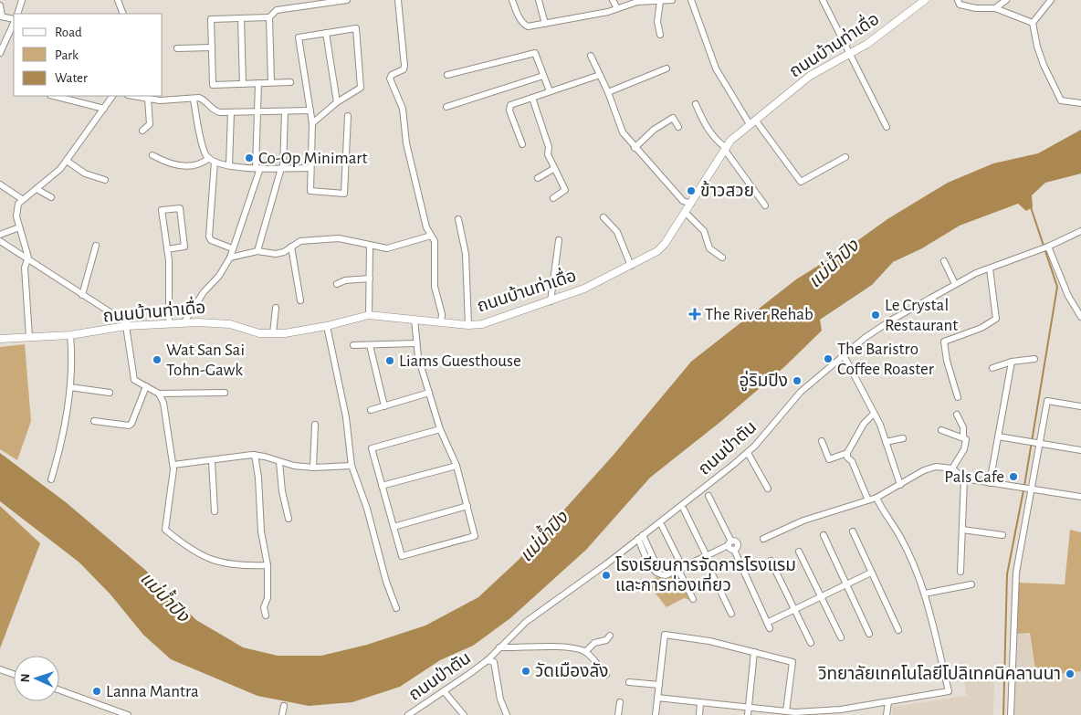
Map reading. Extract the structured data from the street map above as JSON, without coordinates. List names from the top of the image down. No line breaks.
{"streets":{"street":["ถนนบ้านท่าเดื่อ","ถนนป่าตัน"]},"water":["แม่น้ำปิง"],"places":{"other":["Co-Op Minimart","ข้าวสวย","Le Crystal Restaurant","The Baristro Coffee Roaster","Wat San Sai Tohn-Gawk","Liams Guesthouse","อู่ริมปิง","Pals Cafe","โรงเรียนการจัดการโรงแรม และการท่องเที่ยว","วัดเมืองลัง","วิทยาลัยเทคโนโลยีโปลิเทคนิคลานนา","Lanna Mantra"],"health":["The River Rehab"]},"legend":["Road","Park","Water"],"north":"left"}
